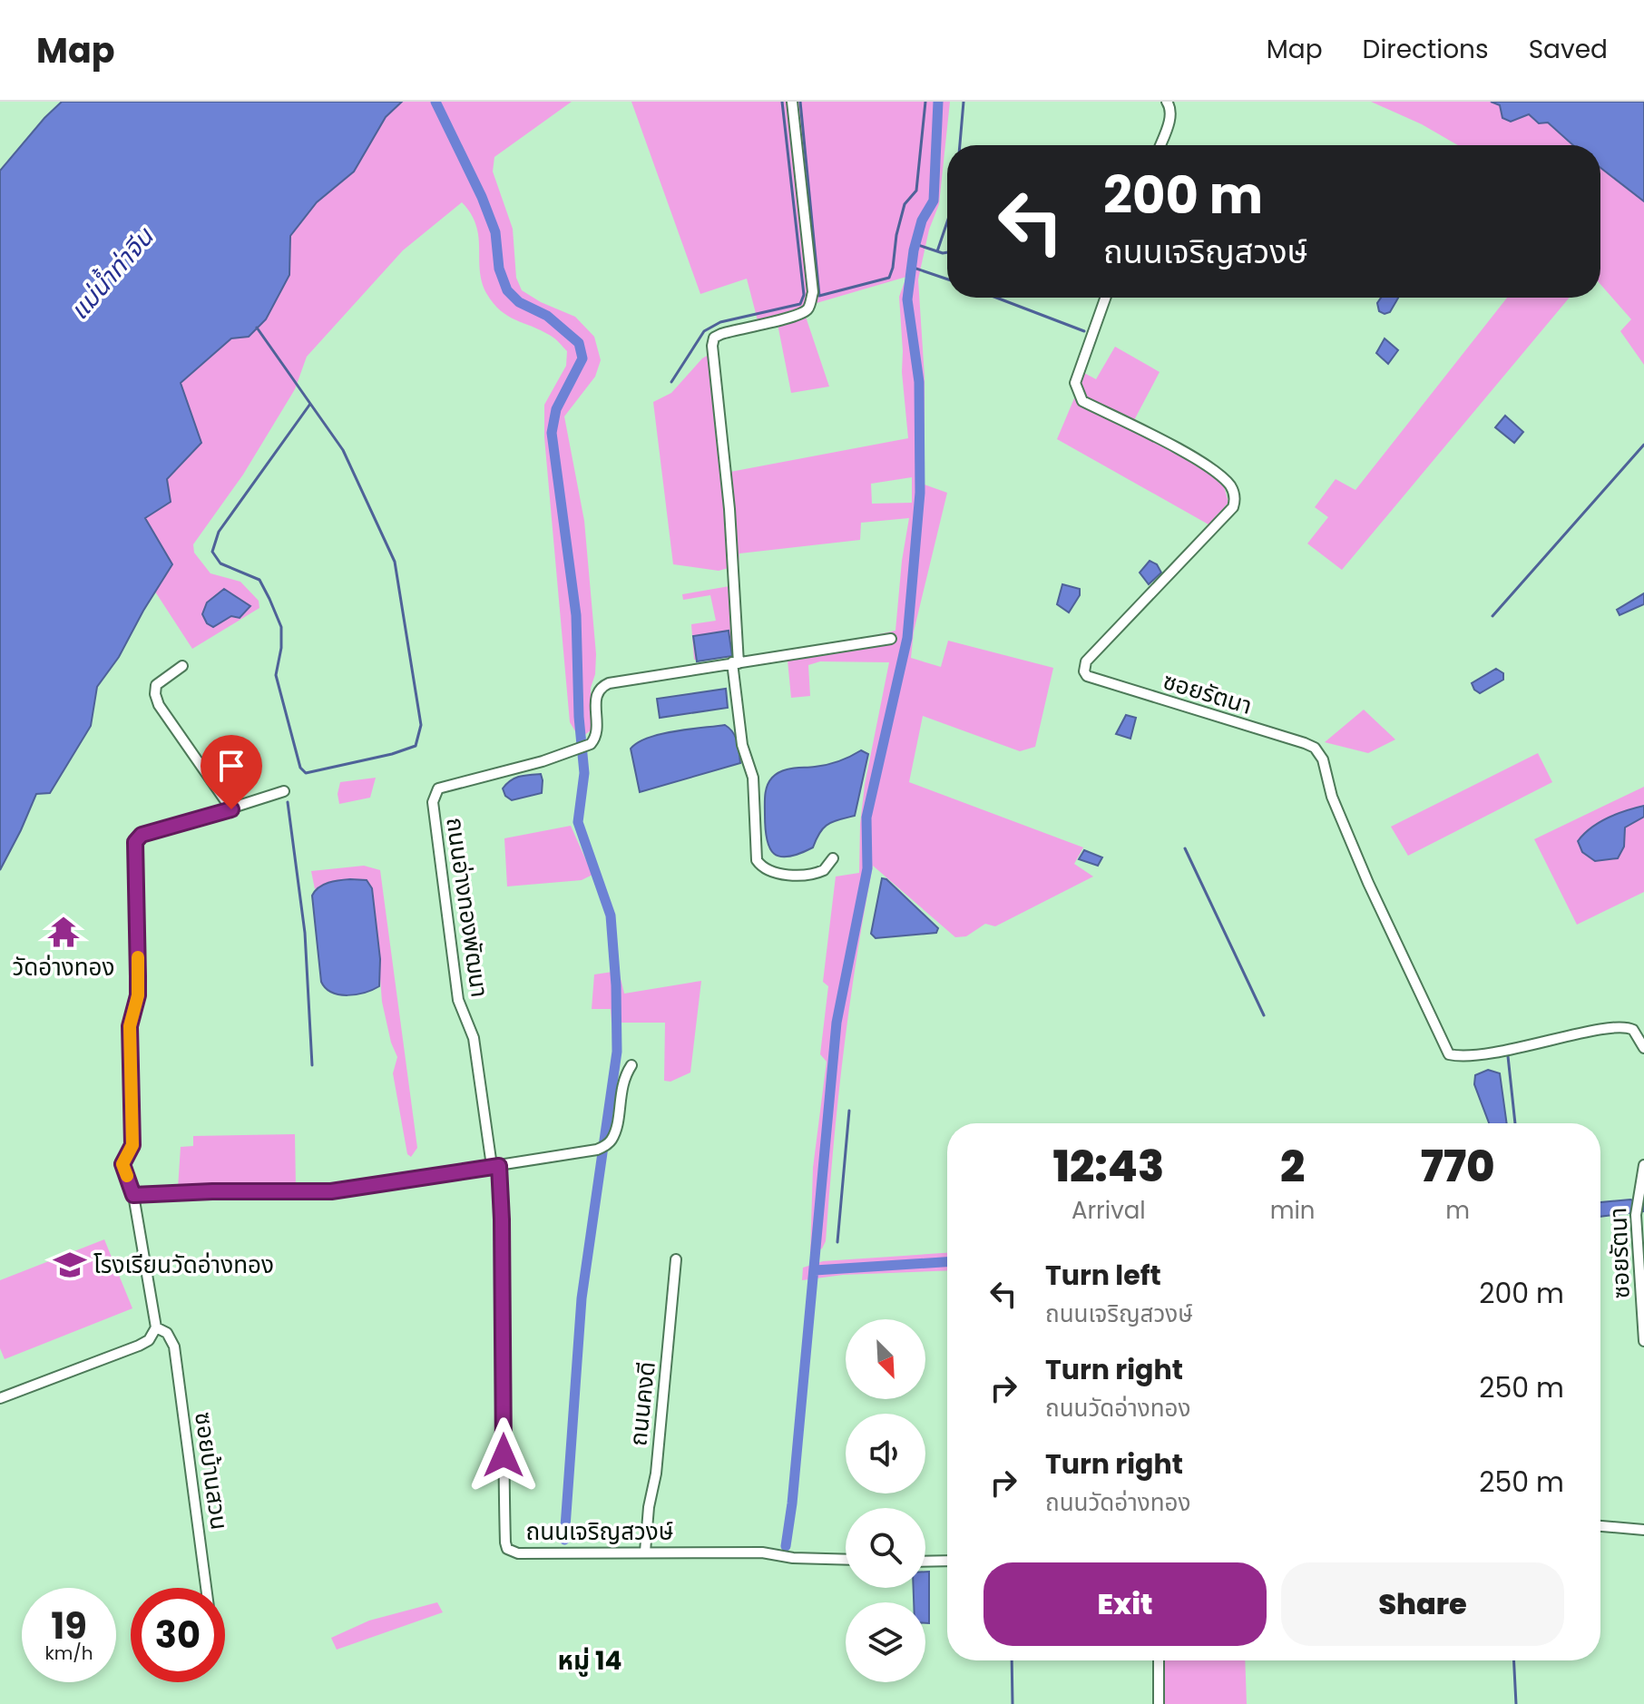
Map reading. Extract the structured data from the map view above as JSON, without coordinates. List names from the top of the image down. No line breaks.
{"streets":{"street":["ซอยรัตนา","ถนนอ่างทองพัฒนา","ถนนคงดี","ซอยบ้านสวน","ถนนเจริญสวงษ์"]},"crossings":[["ถนนอ่างทองพัฒนา","ถนนเจริญสวงษ์"],["ถนนคงดี","ถนนเจริญสวงษ์"]],"districts":["หมู่ 14"],"water":["แม่น้ำท่าจีน"],"places":{"temple":["วัดอ่างทอง"],"school or university":["โรงเรียนวัดอ่างทอง"]},"north":"bottom right","page":{"header":"Map","nav":["Map","Directions","Saved"],"turn":["200 m","ถนนเจริญสวงษ์"],"eta":["12:43","Arrival","2","min","770","m"],"list":[{"name":"Turn left","note":"ถนนเจริญสวงษ์","value":"200 m"},{"name":"Turn right","note":"ถนนวัดอ่างทอง","value":"250 m"},{"name":"Turn right","note":"ถนนวัดอ่างทอง","value":"250 m"}],"buttons":["Exit","Share"],"speed":"19 km/h","limit":"30"}}
